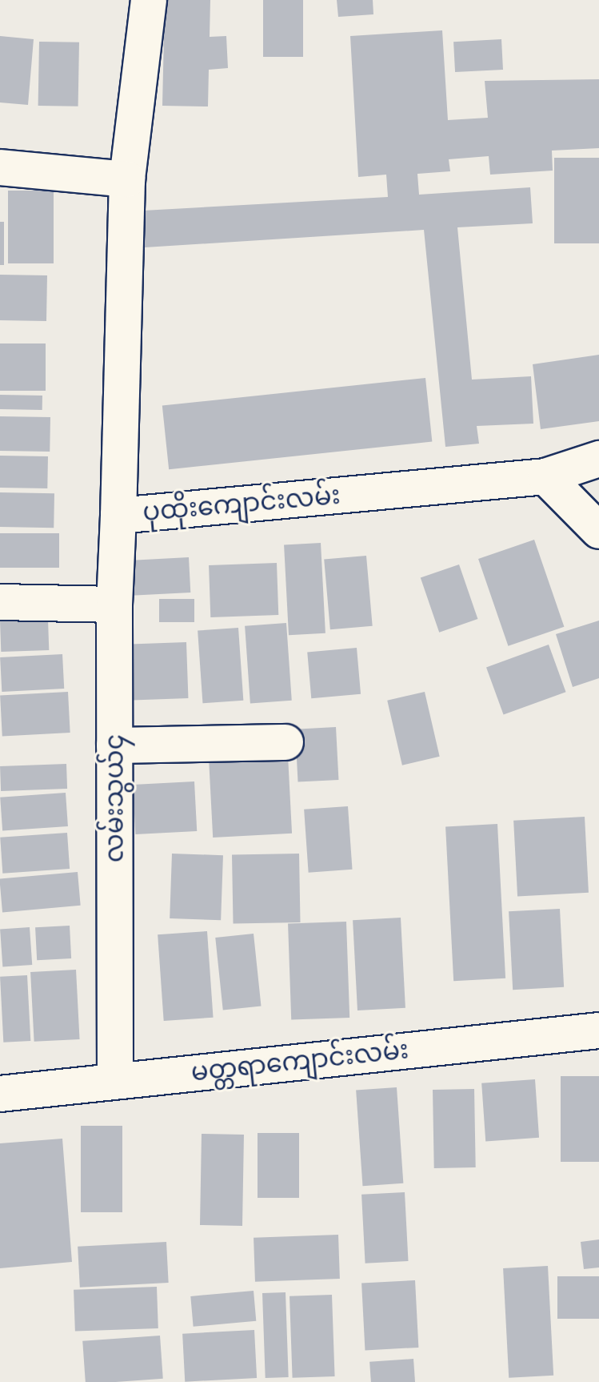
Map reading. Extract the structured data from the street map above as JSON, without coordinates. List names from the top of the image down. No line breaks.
{"streets":{"street":["ပုထိုးကျောင်းလမ်း","လမ်းသွယ်၄","မတ္တရာကျောင်းလမ်း"]},"crossings":[["ပုထိုးကျောင်းလမ်း","လမ်းသွယ်၄"],["လမ်းသွယ်၄","မတ္တရာကျောင်းလမ်း"]]}
